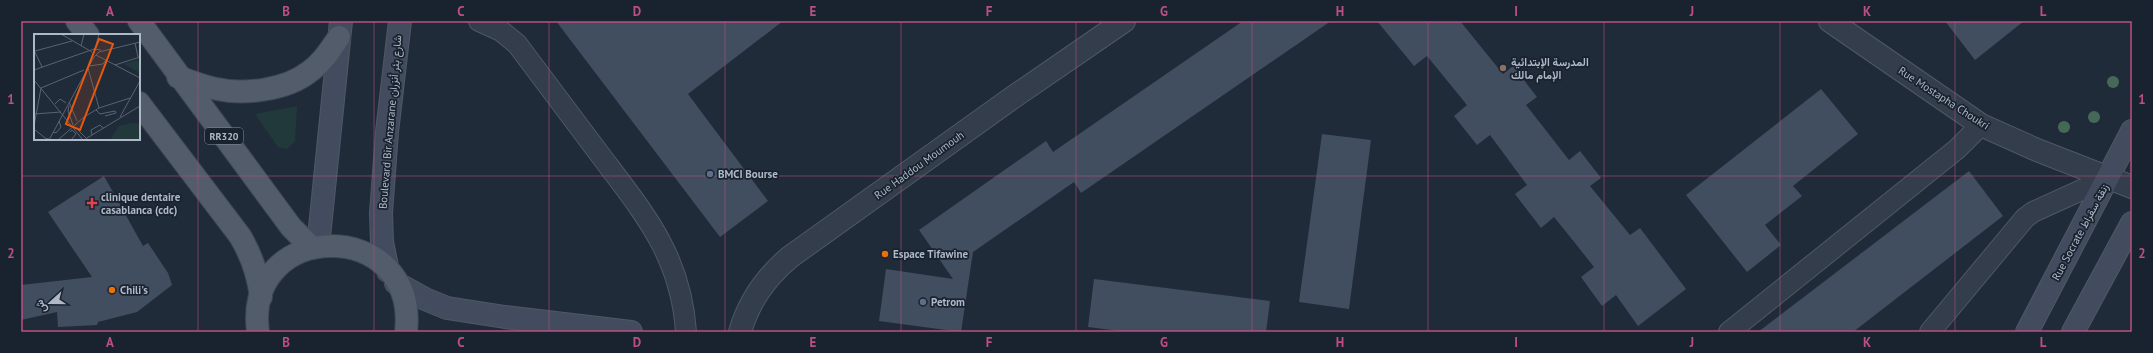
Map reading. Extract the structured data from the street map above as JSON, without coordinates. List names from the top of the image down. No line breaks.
{"streets":{"main road":["Boulevard Bir Anzarane شارع بئر أنزران","RR320","Rue Socrate زنقة سقراط"],"street":["Rue Mostapha Choukri","Rue Haddou Moumouh"]},"crossings":[["Rue Mostapha Choukri","Rue Socrate زنقة سقراط"]],"places":{"other":["المدرسة الإبتدائية الإمام مالك","BMCI Bourse","Espace Tifawine","Chili's","Petrom"],"health":["clinique dentaire casablanca (cdc)"]},"north":"left","grid":{"columns":["A","B","C","D","E","F","G","H","I","J","K","L"],"rows":["1","2"]}}
